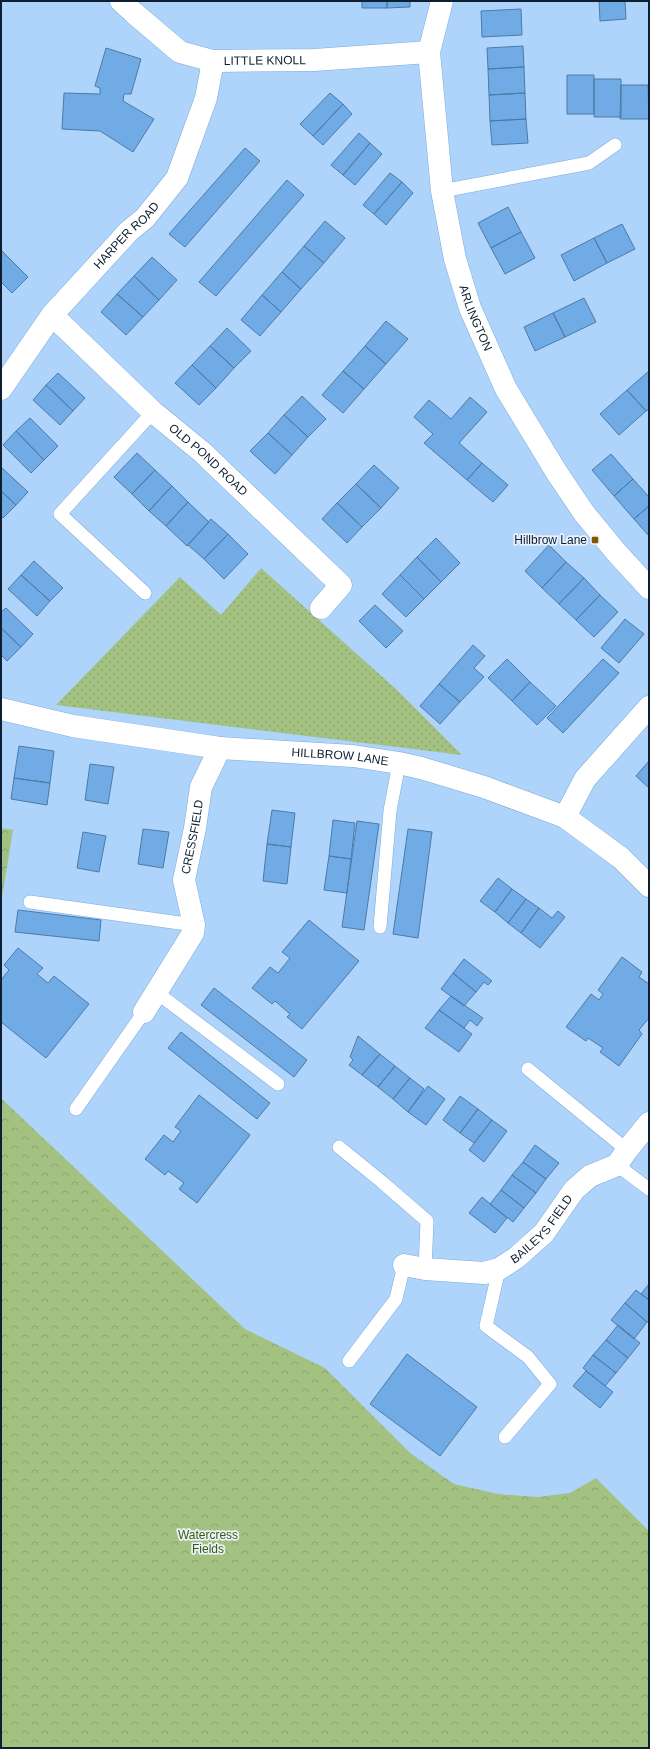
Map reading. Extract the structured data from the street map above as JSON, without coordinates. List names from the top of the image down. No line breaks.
{"streets":{"street":["LITTLE KNOLL","HARPER ROAD","ARLINGTON","OLD POND ROAD","HILLBROW LANE","CRESSFIELD","BAILEYS FIELD"]},"crossings":[["LITTLE KNOLL","HARPER ROAD"],["LITTLE KNOLL","ARLINGTON"],["HARPER ROAD","OLD POND ROAD"],["HILLBROW LANE","CRESSFIELD"]],"parks":["Watercress Fields"],"places":{"transit":["Hillbrow Lane"]}}
